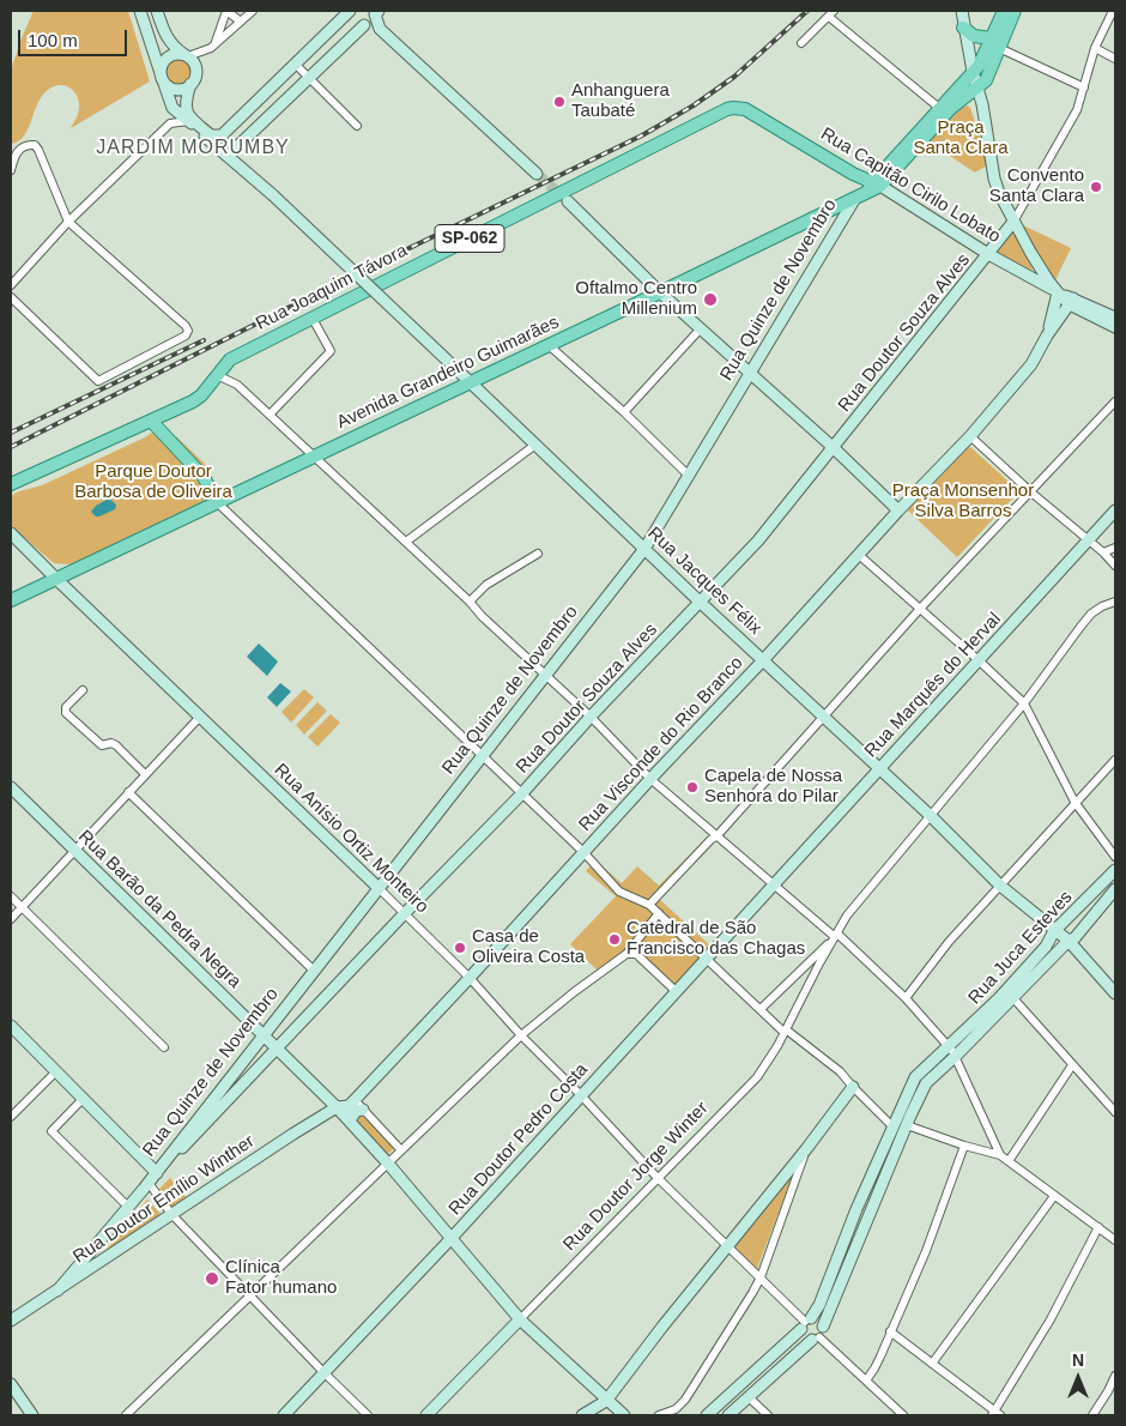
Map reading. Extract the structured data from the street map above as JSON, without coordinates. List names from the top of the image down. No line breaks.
{"streets":{"main road":["Rua Capitão Cirilo Lobato","SP-062","Rua Joaquim Távora","Rua Quinze de Novembro","Rua Doutor Souza Alves","Avenida Grandeiro Guimarães","Rua Jacques Félix","Rua Marquês do Herval","Rua Visconde do Rio Branco","Rua Anísio Ortiz Monteiro","Rua Barão da Pedra Negra","Rua Juca Esteves","Rua Doutor Pedro Costa","Rua Doutor Jorge Winter","Rua Doutor Emílio Winther"]},"crossings":[["Rua Capitão Cirilo Lobato","Rua Joaquim Távora"],["Rua Capitão Cirilo Lobato","Rua Quinze de Novembro"],["Rua Capitão Cirilo Lobato","Rua Doutor Souza Alves"],["Rua Capitão Cirilo Lobato","Rua Visconde do Rio Branco"],["Rua Quinze de Novembro","Rua Doutor Souza Alves"],["Rua Quinze de Novembro","Avenida Grandeiro Guimarães"],["Rua Quinze de Novembro","Rua Jacques Félix"],["Rua Quinze de Novembro","Rua Anísio Ortiz Monteiro"],["Rua Quinze de Novembro","Rua Barão da Pedra Negra"],["Rua Quinze de Novembro","Rua Doutor Emílio Winther"],["Rua Doutor Souza Alves","Rua Jacques Félix"],["Rua Doutor Souza Alves","Rua Anísio Ortiz Monteiro"],["Rua Doutor Souza Alves","Rua Barão da Pedra Negra"],["Avenida Grandeiro Guimarães","Rua Jacques Félix"],["Avenida Grandeiro Guimarães","Rua Anísio Ortiz Monteiro"],["Rua Jacques Félix","Rua Marquês do Herval"],["Rua Jacques Félix","Rua Visconde do Rio Branco"],["Rua Jacques Félix","Rua Juca Esteves"],["Rua Marquês do Herval","Rua Doutor Pedro Costa"],["Rua Visconde do Rio Branco","Rua Anísio Ortiz Monteiro"],["Rua Visconde do Rio Branco","Rua Barão da Pedra Negra"],["Rua Visconde do Rio Branco","Rua Doutor Emílio Winther"],["Rua Anísio Ortiz Monteiro","Rua Doutor Pedro Costa"],["Rua Anísio Ortiz Monteiro","Rua Doutor Jorge Winter"],["Rua Barão da Pedra Negra","Rua Doutor Pedro Costa"],["Rua Barão da Pedra Negra","Rua Doutor Jorge Winter"],["Rua Barão da Pedra Negra","Rua Doutor Emílio Winther"]],"districts":["JARDIM MORUMBY"],"parks":["Praça Santa Clara","Parque Doutor Barbosa de Oliveira","Praça Monsenhor Silva Barros"],"places":["Anhanguera Taubaté","Convento Santa Clara","Oftalmo Centro Millenium","Capela de Nossa Senhora do Pilar","Catedral de São Francisco das Chagas","Casa de Oliveira Costa","Clínica Fator humano"],"scale_bar":"100 m","north":"top"}
